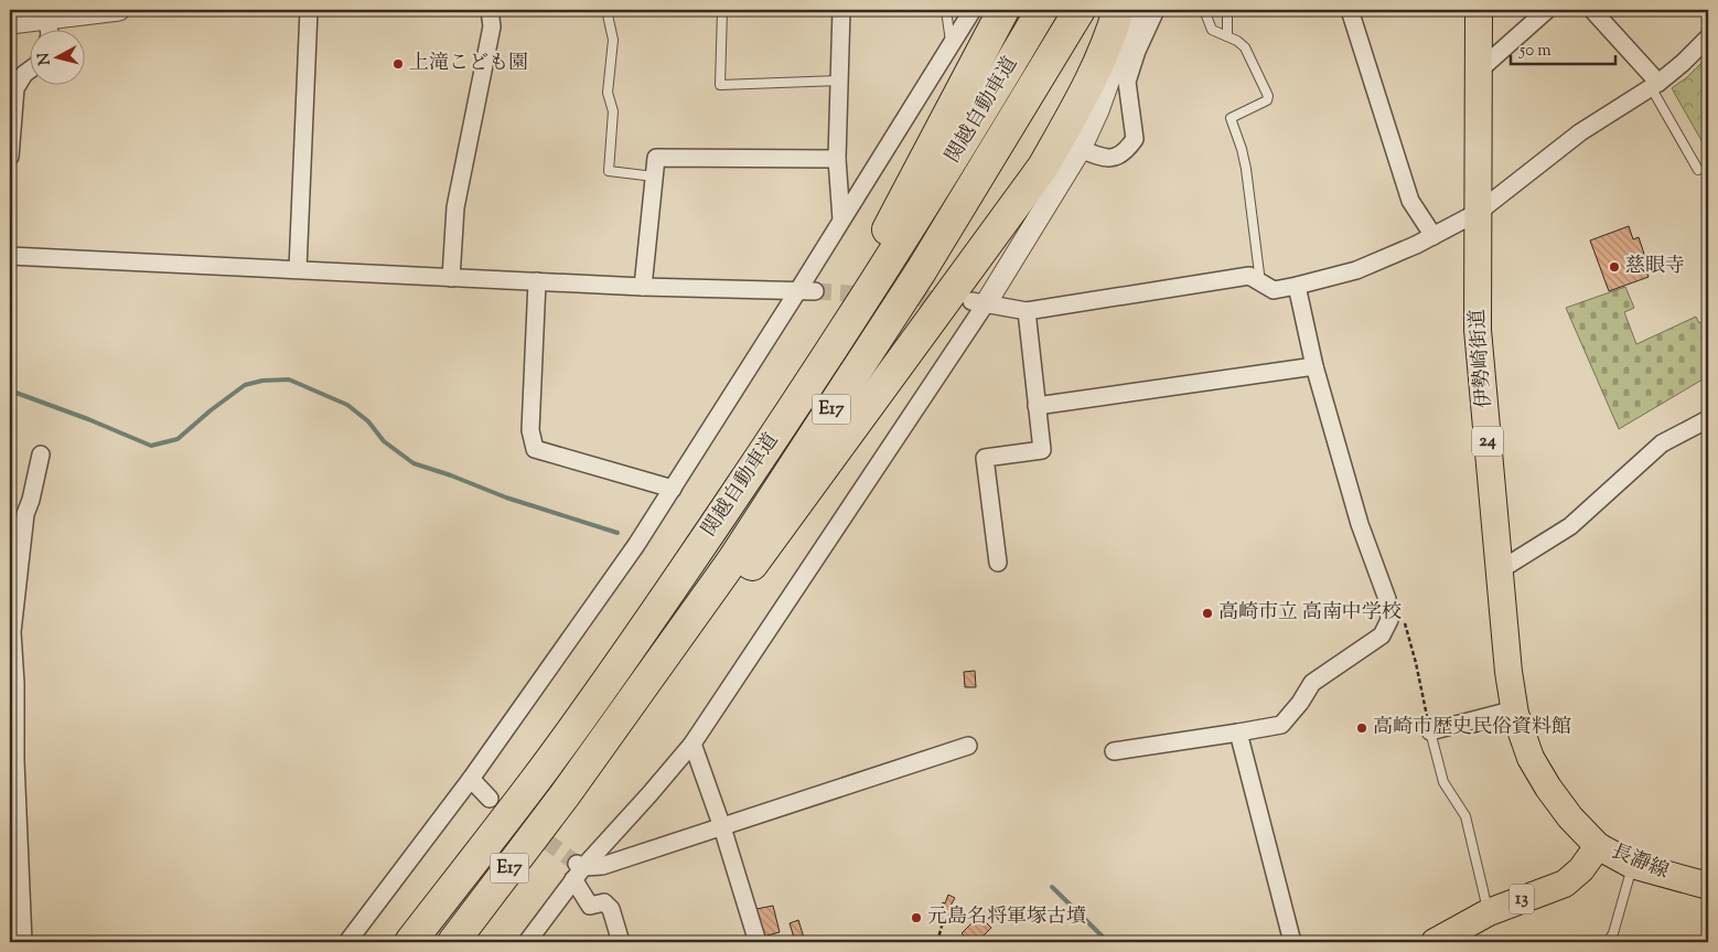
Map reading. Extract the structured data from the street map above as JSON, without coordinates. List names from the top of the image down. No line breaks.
{"streets":{"highway":["関越自動車道","E17"],"main road":["伊勢崎街道","24","長瀞線","13"]},"crossings":[["伊勢崎街道","長瀞線"]],"places":["上滝こども園","慈眼寺","高崎市立 高南中学校","高崎市歴史民俗資料館","元島名将軍塚古墳"],"scale_bar":"50 m","north":"left"}
